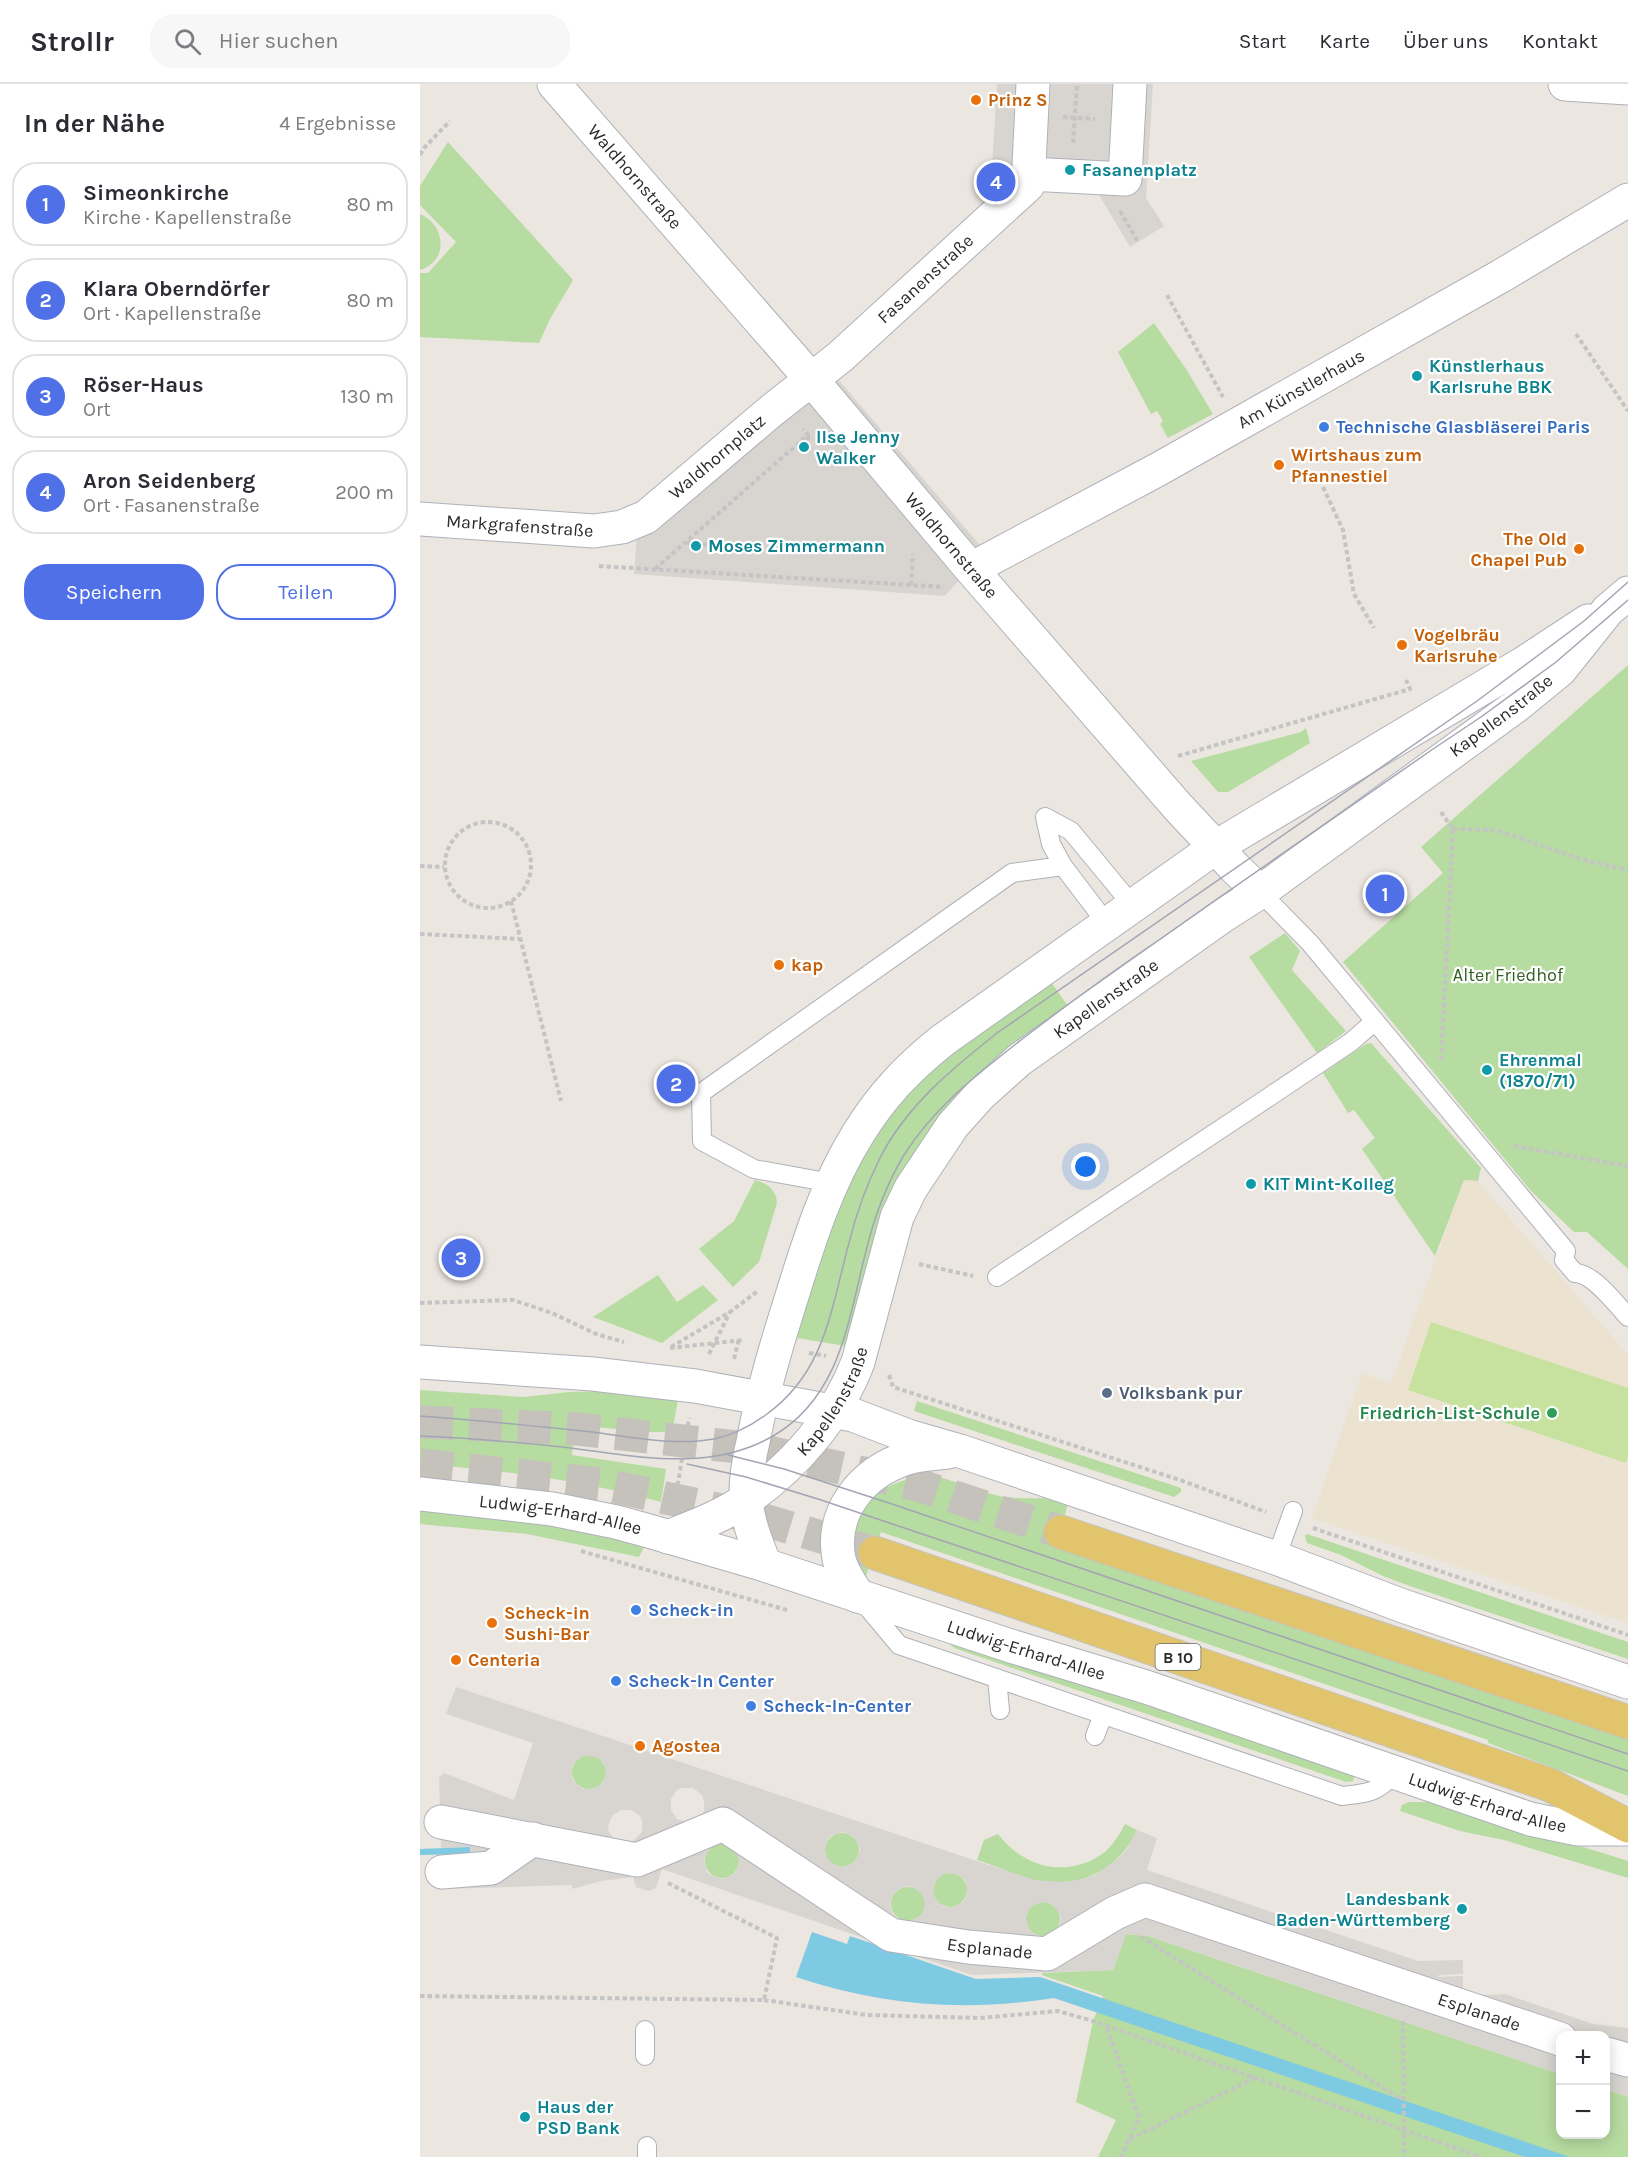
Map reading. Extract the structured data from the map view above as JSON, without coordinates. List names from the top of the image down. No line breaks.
{"streets":{"main road":["Waldhornstraße","Fasanenstraße","Am Künstlerhaus","Waldhornplatz","Markgrafenstraße","Kapellenstraße","Ludwig-Erhard-Allee","B 10","Esplanade"]},"crossings":[["Waldhornstraße","Fasanenstraße"],["Waldhornstraße","Am Künstlerhaus"],["Waldhornstraße","Waldhornplatz"],["Waldhornstraße","Kapellenstraße"],["Fasanenstraße","Waldhornplatz"],["Waldhornplatz","Markgrafenstraße"],["Kapellenstraße","Ludwig-Erhard-Allee"],["Ludwig-Erhard-Allee","B 10"]],"parks":["Alter Friedhof"],"places":["Prinz S","Fasanenplatz","Künstlerhaus Karlsruhe BBK","Technische Glasbläserei Paris","Ilse Jenny Walker","Wirtshaus zum Pfannestiel","Moses Zimmermann","The Old Chapel Pub","Vogelbräu Karlsruhe","kap","Ehrenmal (1870/71)","KIT Mint-Kolleg","Volksbank pur","Friedrich-List-Schule","Scheck-in","Scheck-in Sushi-Bar","Centeria","Scheck-In Center","Scheck-In-Center","Agostea","Landesbank Baden-Württemberg","Haus der PSD Bank"],"page":{"header":"Strollr","search":"Hier suchen","nav":["Start","Karte","Über uns","Kontakt"],"heading":["In der Nähe","4 Ergebnisse"],"pins":["4","1","2","3"],"list":[{"mark":"1","name":"Simeonkirche","note":"Kirche · Kapellenstraße","value":"80 m"},{"mark":"2","name":"Klara Oberndörfer","note":"Ort · Kapellenstraße","value":"80 m"},{"mark":"3","name":"Röser-Haus","note":"Ort","value":"130 m"},{"mark":"4","name":"Aron Seidenberg","note":"Ort · Fasanenstraße","value":"200 m"}],"buttons":["Speichern","Teilen"],"map_buttons":["+","−"]}}
